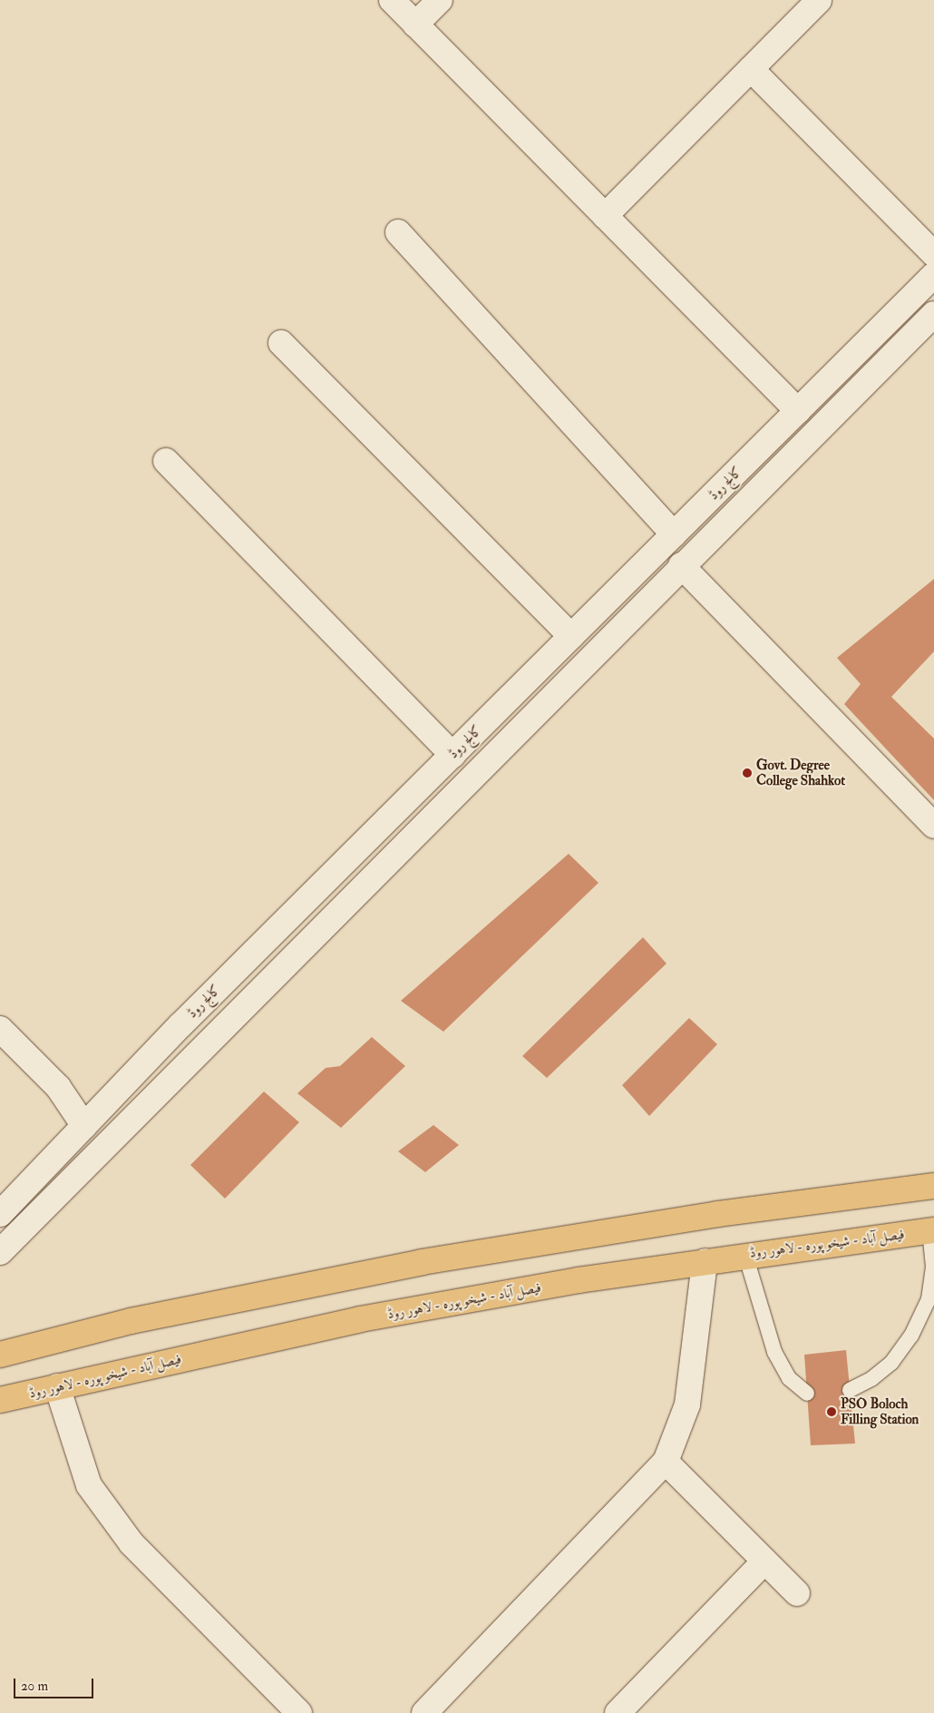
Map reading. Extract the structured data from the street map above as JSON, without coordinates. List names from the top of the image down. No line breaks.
{"streets":{"highway":["فیصل آباد - شیخو پورہ - لاہور روڈ"],"street":["کالج روڈ"]},"places":["Govt. Degree College Shahkot","PSO Boloch Filling Station"],"scale_bar":"20 m"}
